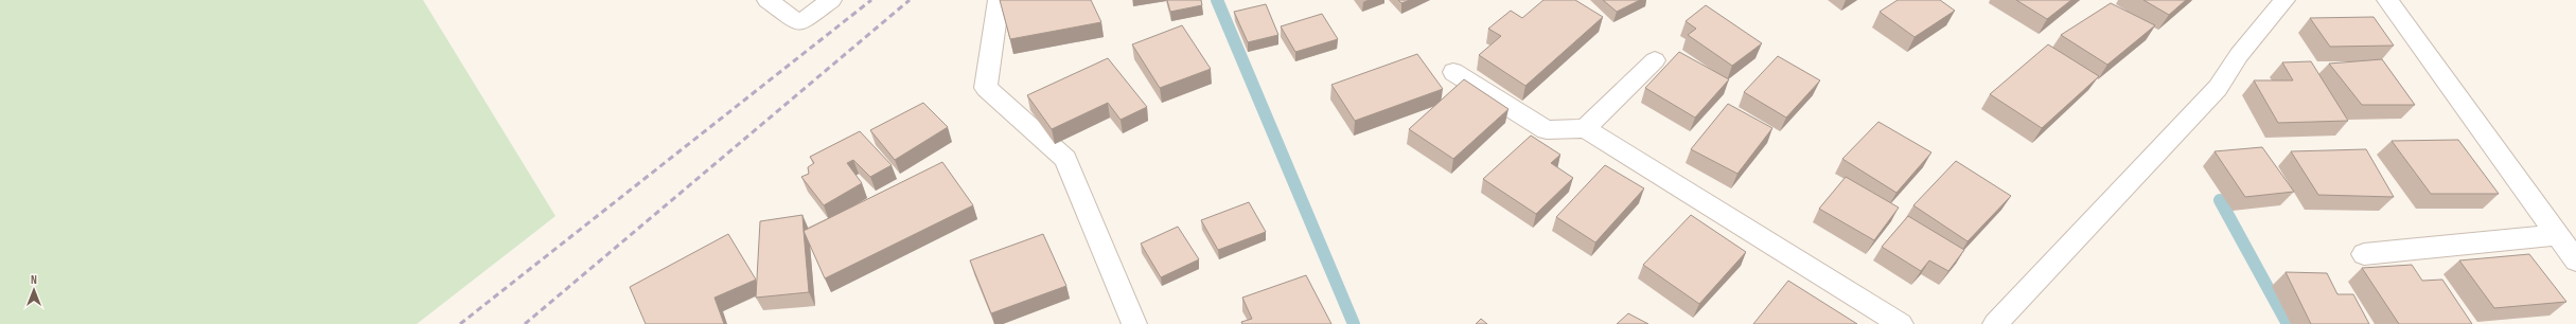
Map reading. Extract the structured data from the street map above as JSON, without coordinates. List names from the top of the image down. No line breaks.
{"north":"top"}
